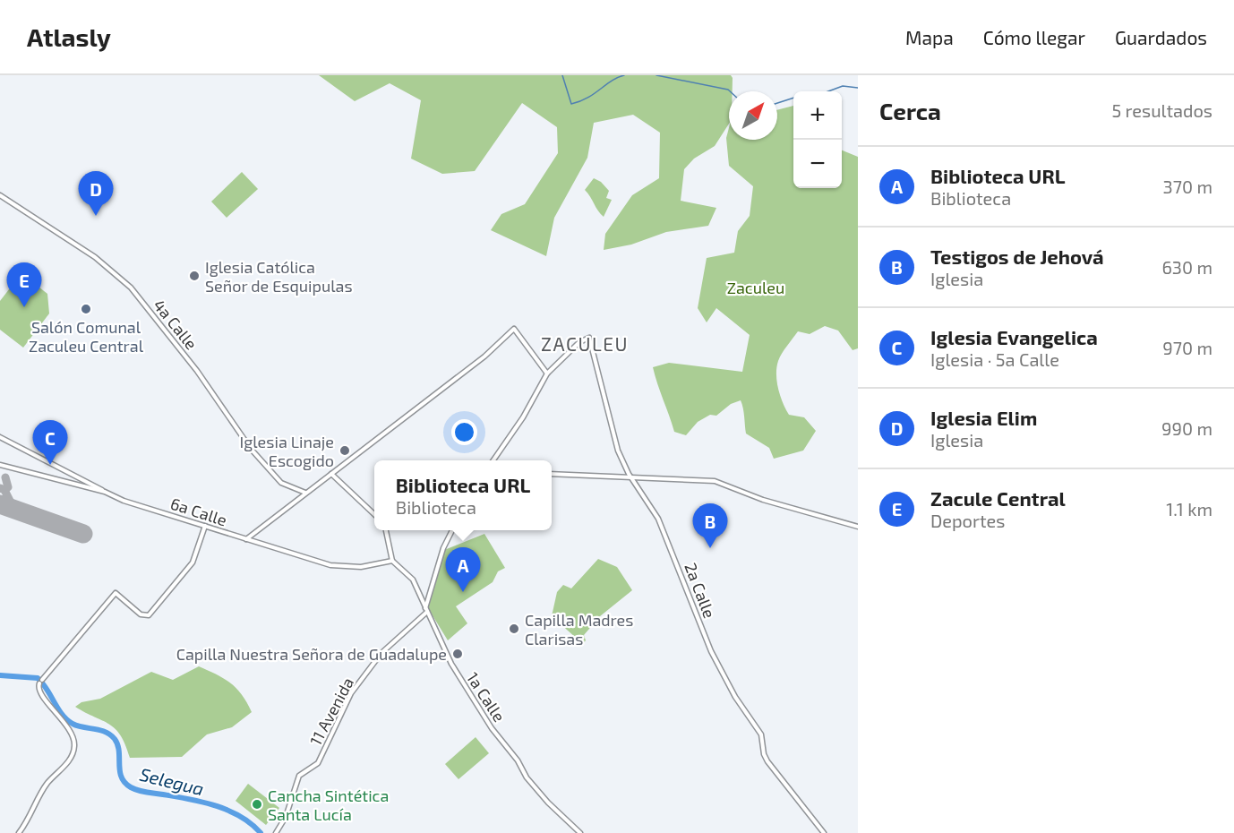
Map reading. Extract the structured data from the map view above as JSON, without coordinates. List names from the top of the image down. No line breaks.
{"streets":{"street":["4a Calle","6a Calle","2a Calle","1a Calle","11 Avenida"]},"crossings":[["6a Calle","1a Calle"],["1a Calle","11 Avenida"]],"districts":["ZACULEU"],"water":["Selegua"],"parks":["Zaculeu"],"places":["Iglesia Católica Señor de Esquipulas","Salón Comunal Zaculeu Central","Iglesia Linaje Escogido","Capilla Madres Clarisas","Capilla Nuestra Señora de Guadalupe","Cancha Sintética Santa Lucía"],"north":"top right","page":{"header":"Atlasly","nav":["Mapa","Cómo llegar","Guardados"],"heading":["Cerca","5 resultados"],"map_buttons":["+","−"],"list":[{"mark":"A","name":"Biblioteca URL","note":"Biblioteca","value":"370 m"},{"mark":"B","name":"Testigos de Jehová","note":"Iglesia","value":"630 m"},{"mark":"C","name":"Iglesia Evangelica","note":"Iglesia · 5a Calle","value":"970 m"},{"mark":"D","name":"Iglesia Elim","note":"Iglesia","value":"990 m"},{"mark":"E","name":"Zacule Central","note":"Deportes","value":"1.1 km"}],"pins":["D","E","C","B","A"],"popup":["Biblioteca URL","Biblioteca"]}}
